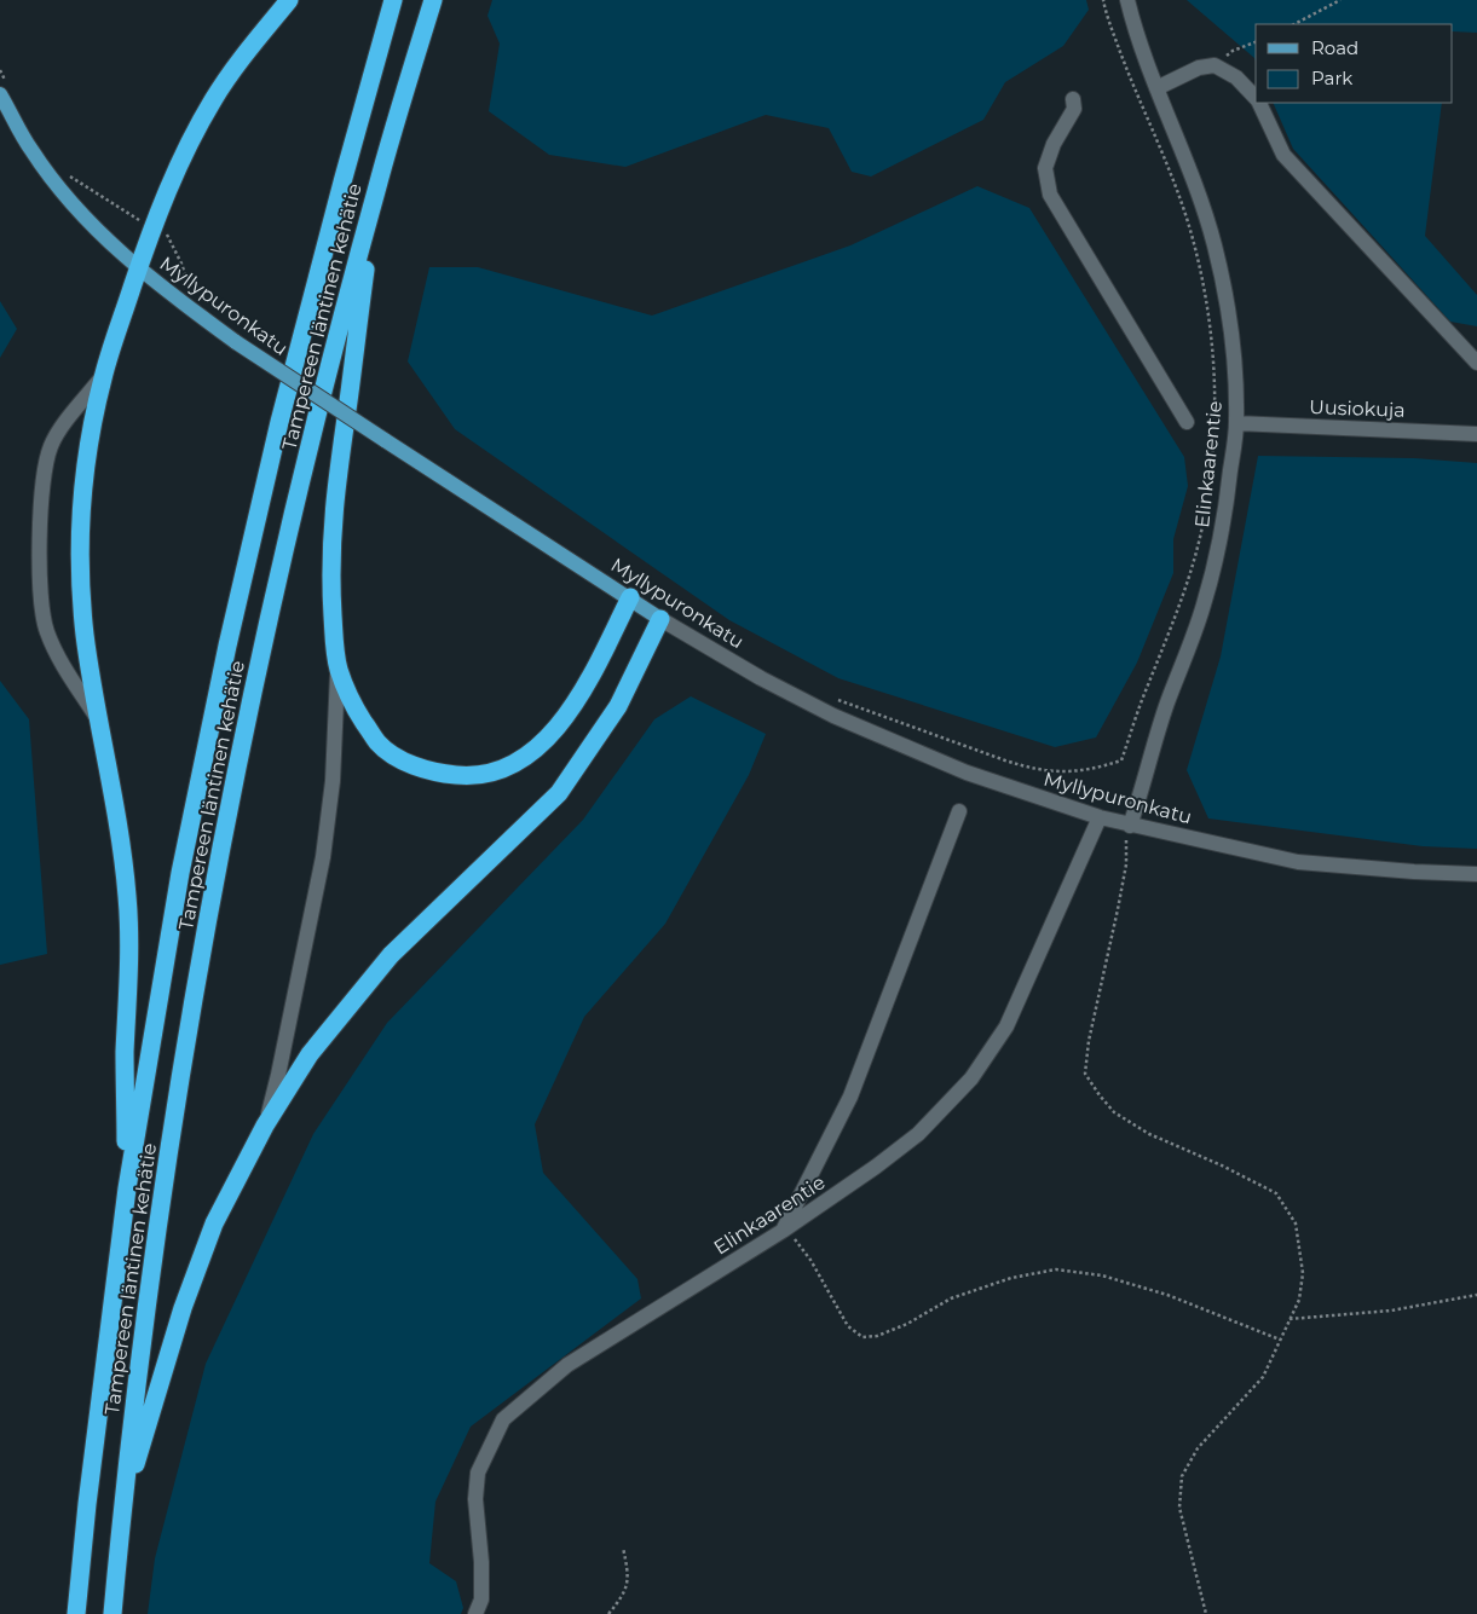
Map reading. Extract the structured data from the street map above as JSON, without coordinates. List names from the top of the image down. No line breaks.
{"streets":{"highway":["Tampereen läntinen kehätie"],"main road":["Myllypuronkatu"],"street":["Uusiokuja","Elinkaarentie"]},"crossings":[["Myllypuronkatu","Elinkaarentie"],["Uusiokuja","Elinkaarentie"]],"legend":["Road","Park"]}
